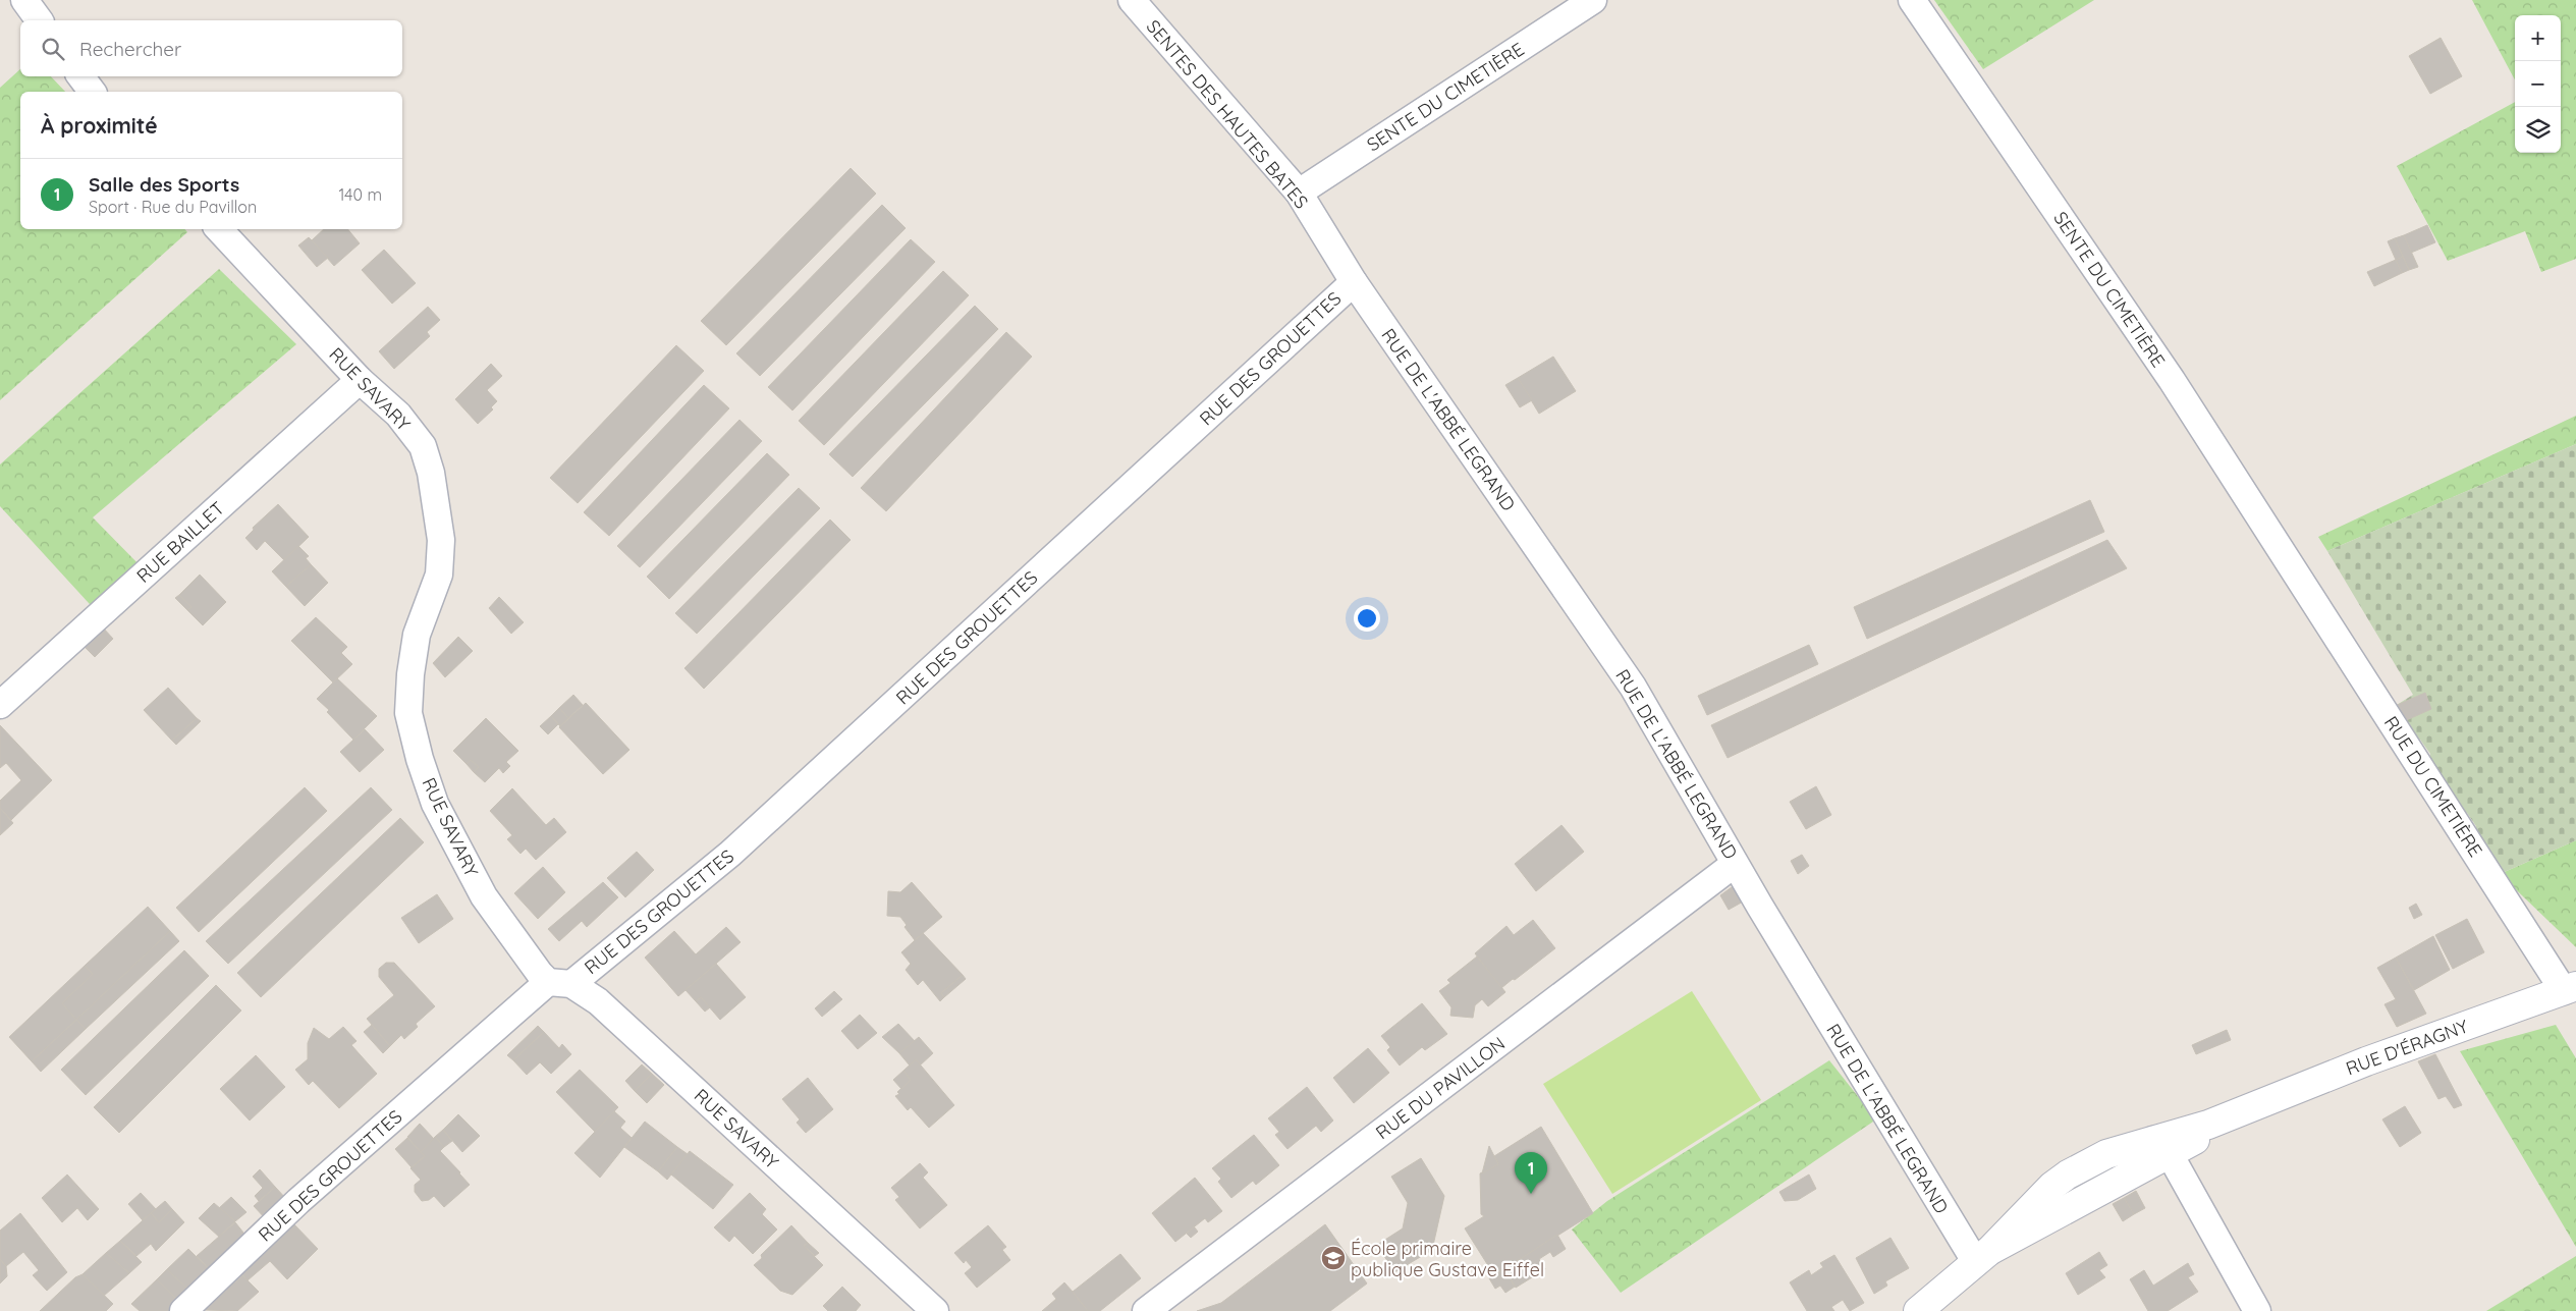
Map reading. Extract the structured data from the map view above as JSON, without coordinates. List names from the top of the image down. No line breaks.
{"streets":{"street":["SENTE DU CIMETIÈRE","SENTES DES HAUTES BATES","RUE DES GROUETTES","RUE SAVARY","RUE DE L'ABBÉ LEGRAND","RUE BAILLET","RUE DU CIMETIÈRE","RUE D'ÉRAGNY","RUE DU PAVILLON"]},"crossings":[["SENTE DU CIMETIÈRE","SENTES DES HAUTES BATES"],["SENTE DU CIMETIÈRE","RUE DU CIMETIÈRE"],["SENTES DES HAUTES BATES","RUE DES GROUETTES"],["SENTES DES HAUTES BATES","RUE DE L'ABBÉ LEGRAND"],["RUE DES GROUETTES","RUE SAVARY"],["RUE DES GROUETTES","RUE DE L'ABBÉ LEGRAND"],["RUE SAVARY","RUE BAILLET"],["RUE DE L'ABBÉ LEGRAND","RUE D'ÉRAGNY"],["RUE DE L'ABBÉ LEGRAND","RUE DU PAVILLON"],["RUE DU CIMETIÈRE","RUE D'ÉRAGNY"]],"places":{"school or university":["École primaire publique Gustave Eiffel"]},"page":{"map_buttons":["+","−"],"search":"Rechercher","heading":"À proximité","list":[{"mark":"1","name":"Salle des Sports","note":"Sport · Rue du Pavillon","value":"140 m"}],"pins":"1"}}
